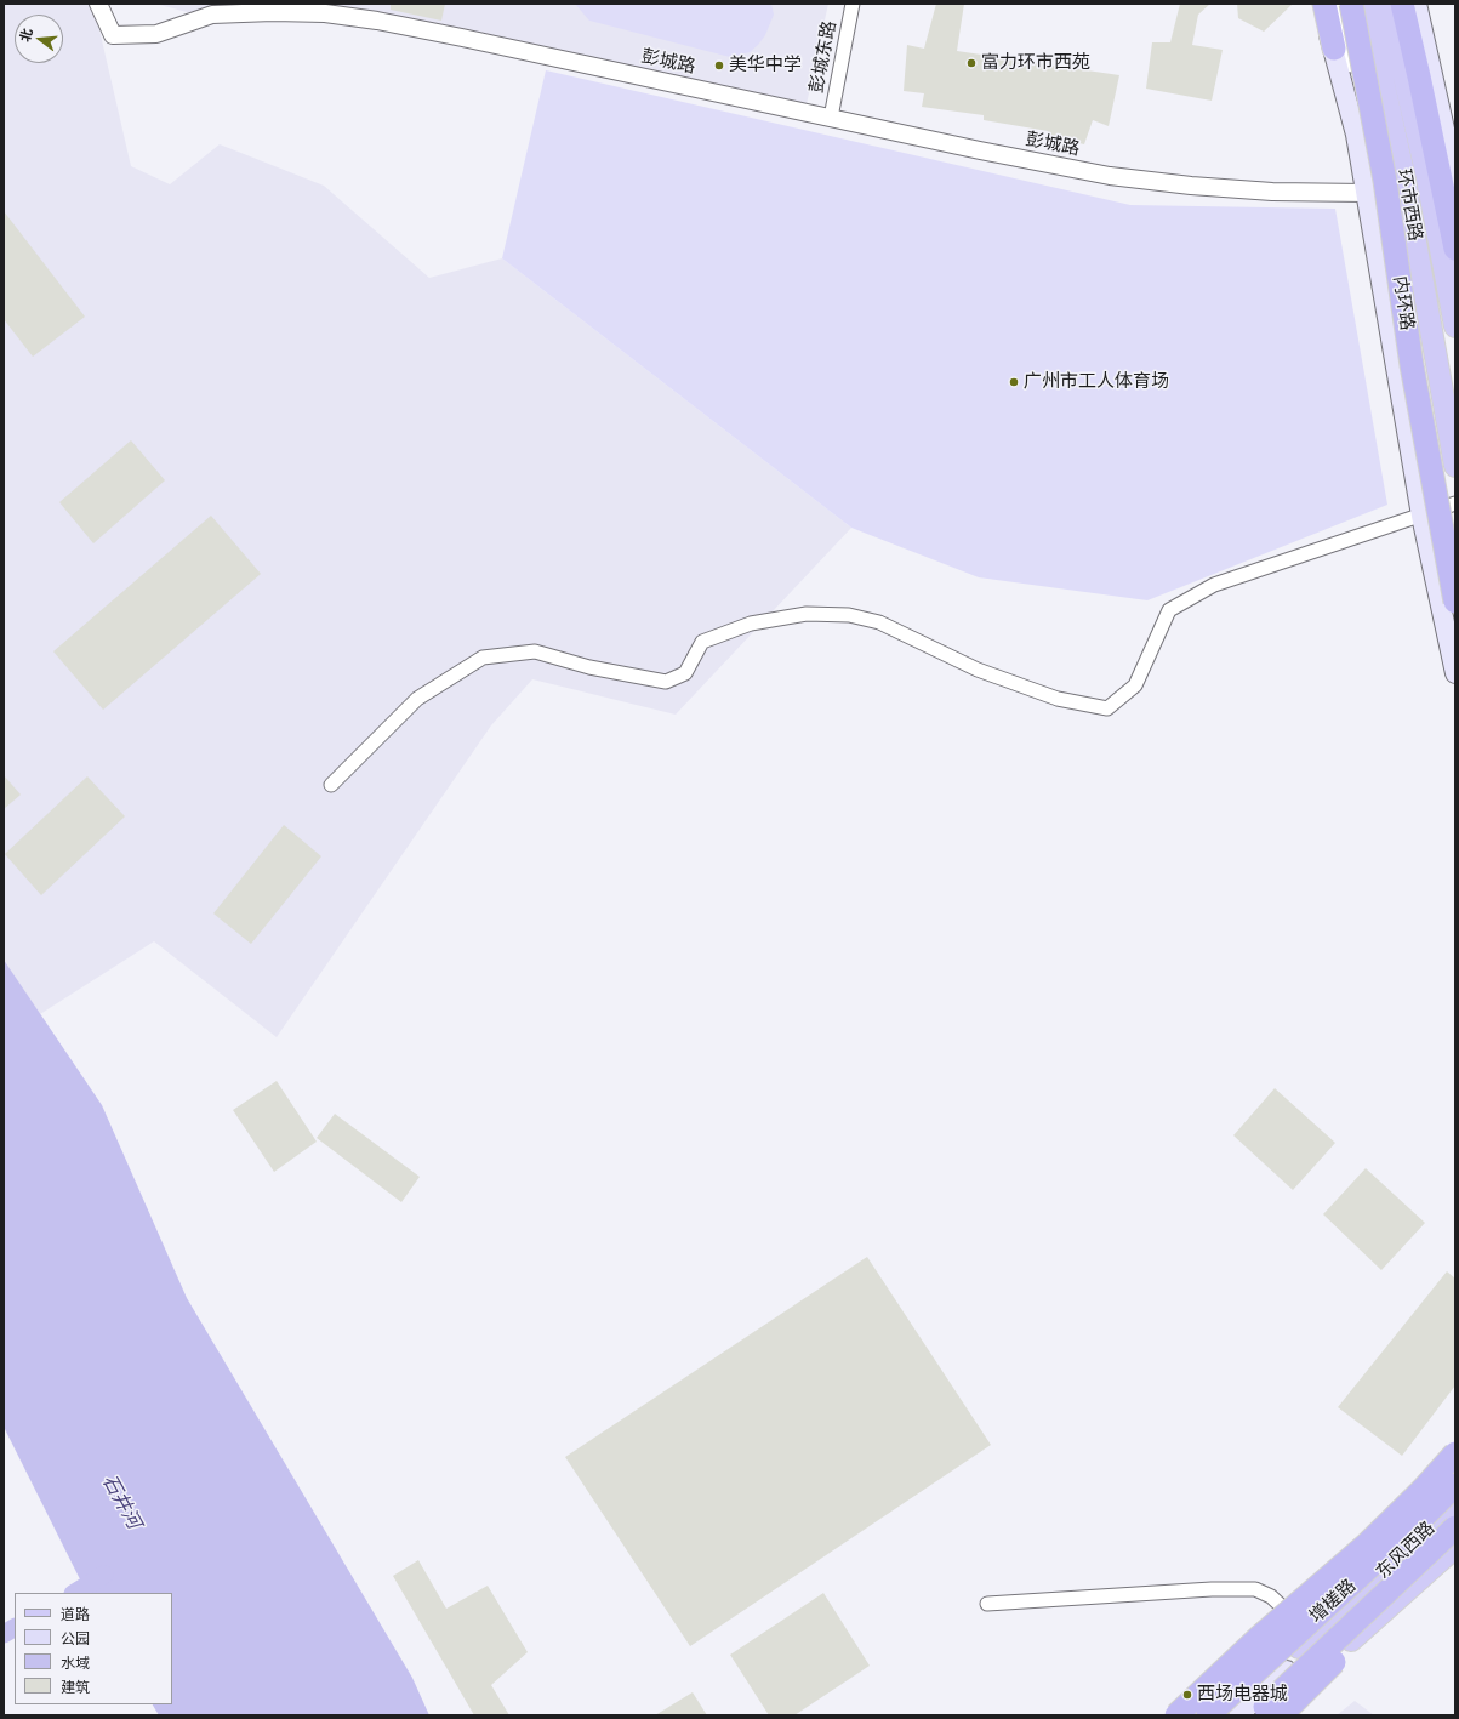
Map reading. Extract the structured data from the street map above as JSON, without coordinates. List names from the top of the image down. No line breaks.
{"streets":{"highway":["内环路","增槎路"],"main road":["环市西路","东风西路"],"street":["彭城东路","彭城路"]},"crossings":[["彭城东路","彭城路"]],"water":["石井河"],"places":["富力环市西苑","美华中学","广州市工人体育场","西场电器城"],"legend":["道路","公园","水域","建筑"],"north":"left"}
